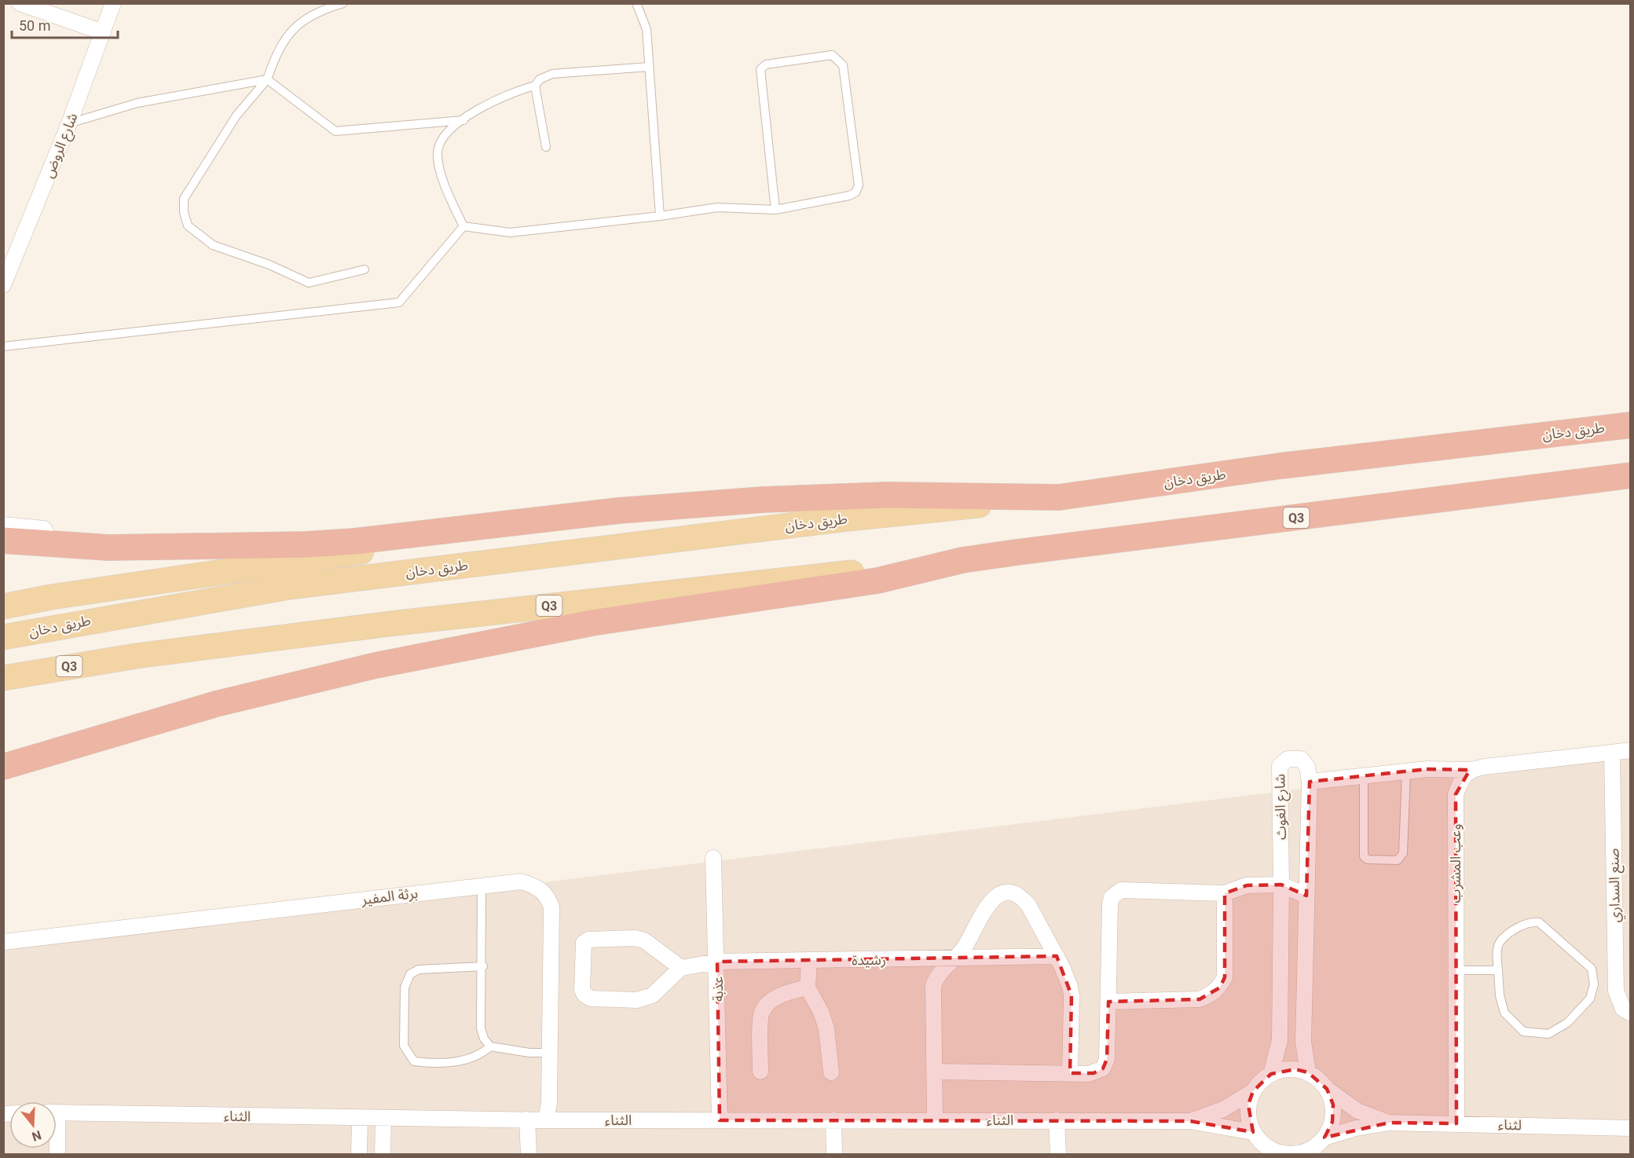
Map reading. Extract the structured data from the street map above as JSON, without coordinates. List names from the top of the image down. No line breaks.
{"streets":{"highway":["طريق دخان","Q3"],"street":["شارع الروض","شارع الغوث","وعب المشرب","صنع السداري","برثة المفير","رشيدة","عذبة","الثناء","لثناء"]},"crossings":[["شارع الغوث","لثناء"],["وعب المشرب","لثناء"],["برثة المفير","الثناء"],["رشيدة","عذبة"],["عذبة","الثناء"]],"scale_bar":"50 m","north":"bottom"}
